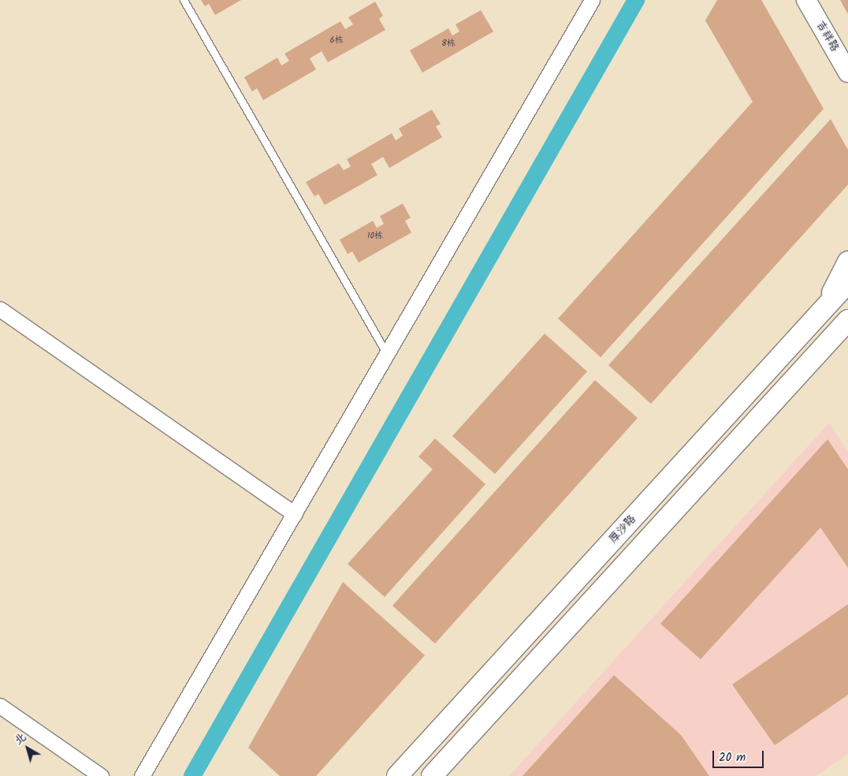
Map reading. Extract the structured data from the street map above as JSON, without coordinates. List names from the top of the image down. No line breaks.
{"streets":{"main road":["厚沙路"],"street":["吉祥路"]},"house_numbers":["6栋","8栋","10栋"],"scale_bar":"20 m","north":"top left"}
